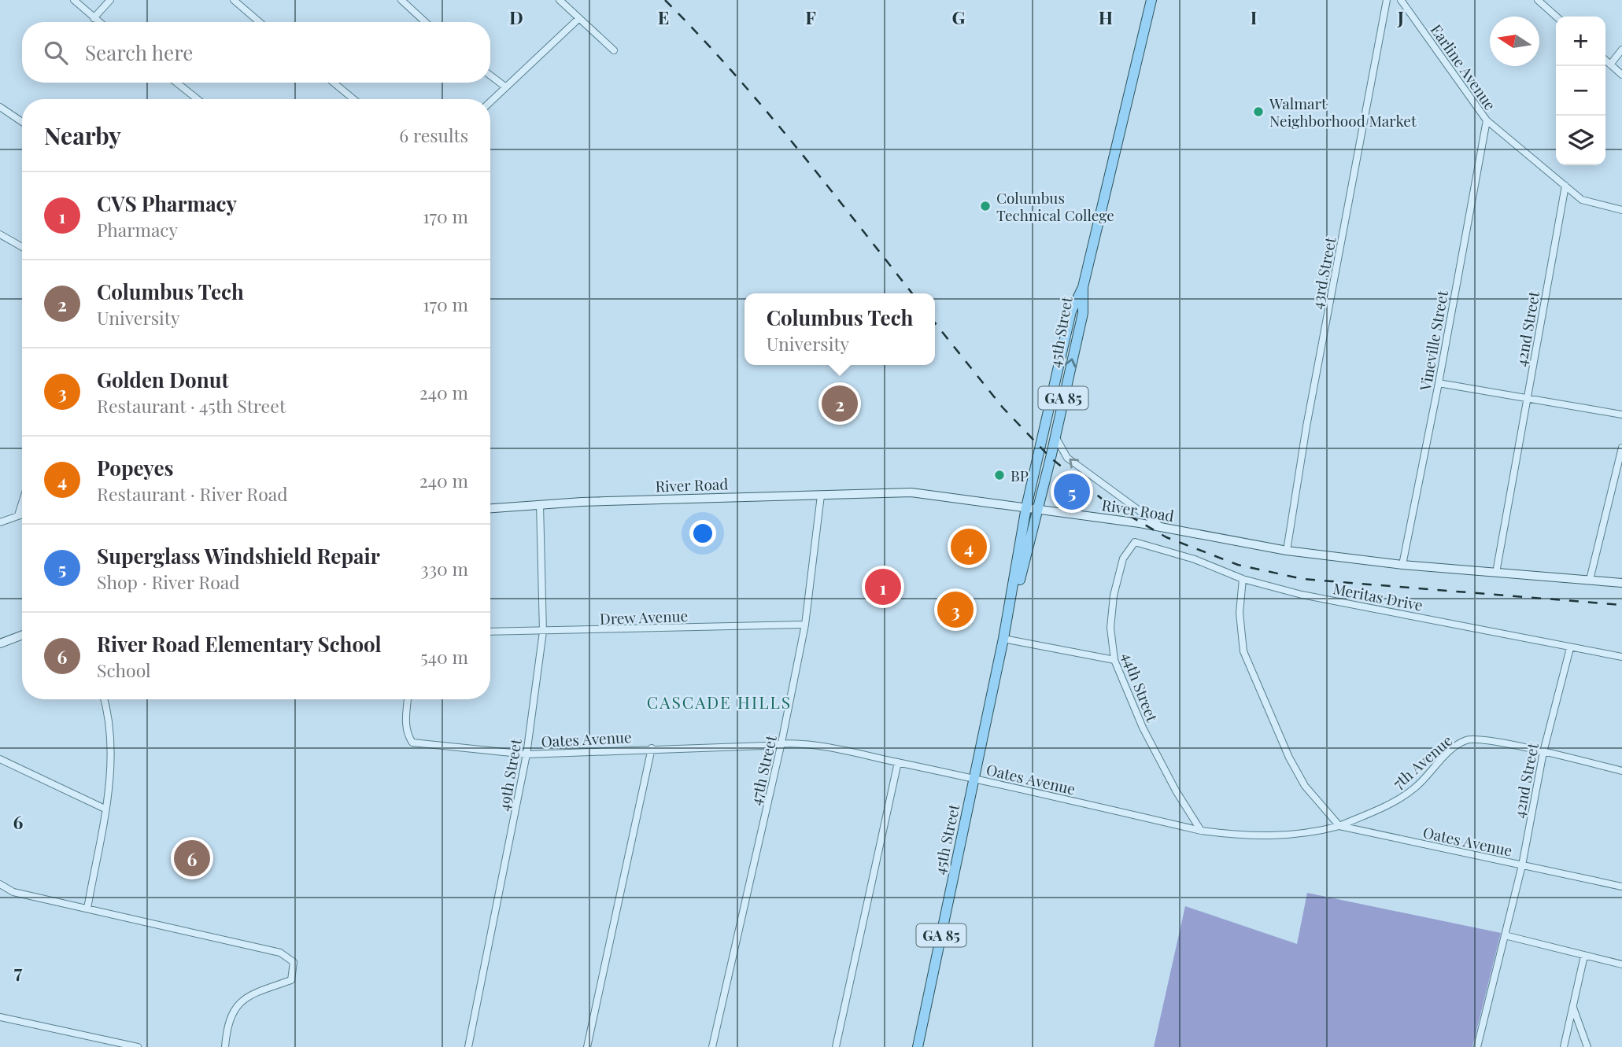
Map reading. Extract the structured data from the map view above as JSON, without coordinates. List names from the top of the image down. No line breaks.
{"streets":{"main road":["45th Street","GA 85","River Road"],"street":["Earline Avenue","43rd Street","42nd Street","Vineville Street","Meritas Drive","Drew Avenue","44th Street","Oates Avenue","7th Avenue","47th Street","49th Street"]},"crossings":[["Earline Avenue","42nd Street"],["Earline Avenue","Vineville Street"],["43rd Street","River Road"],["42nd Street","River Road"],["42nd Street","Meritas Drive"],["42nd Street","Oates Avenue"],["42nd Street","7th Avenue"],["45th Street","River Road"],["45th Street","Oates Avenue"],["Vineville Street","River Road"],["River Road","47th Street"],["River Road","49th Street"],["Meritas Drive","44th Street"],["Drew Avenue","47th Street"],["Drew Avenue","49th Street"],["44th Street","Oates Avenue"],["Oates Avenue","7th Avenue"],["Oates Avenue","47th Street"],["Oates Avenue","49th Street"]],"districts":["CASCADE HILLS"],"places":["Walmart Neighborhood Market","Columbus Technical College","BP"],"north":"left","page":{"map_buttons":["+","−"],"search":"Search here","heading":["Nearby","6 results"],"list":[{"mark":"1","name":"CVS Pharmacy","note":"Pharmacy","value":"170 m"},{"mark":"2","name":"Columbus Tech","note":"University","value":"170 m"},{"mark":"3","name":"Golden Donut","note":"Restaurant · 45th Street","value":"240 m"},{"mark":"4","name":"Popeyes","note":"Restaurant · River Road","value":"240 m"},{"mark":"5","name":"Superglass Windshield Repair","note":"Shop · River Road","value":"330 m"},{"mark":"6","name":"River Road Elementary School","note":"School","value":"540 m"}],"popup":["Columbus Tech","University"],"pins":["2","5","4","1","3","6"]},"grid":{"columns":["D","E","F","G","H","I","J"],"rows":["6","7"]}}
